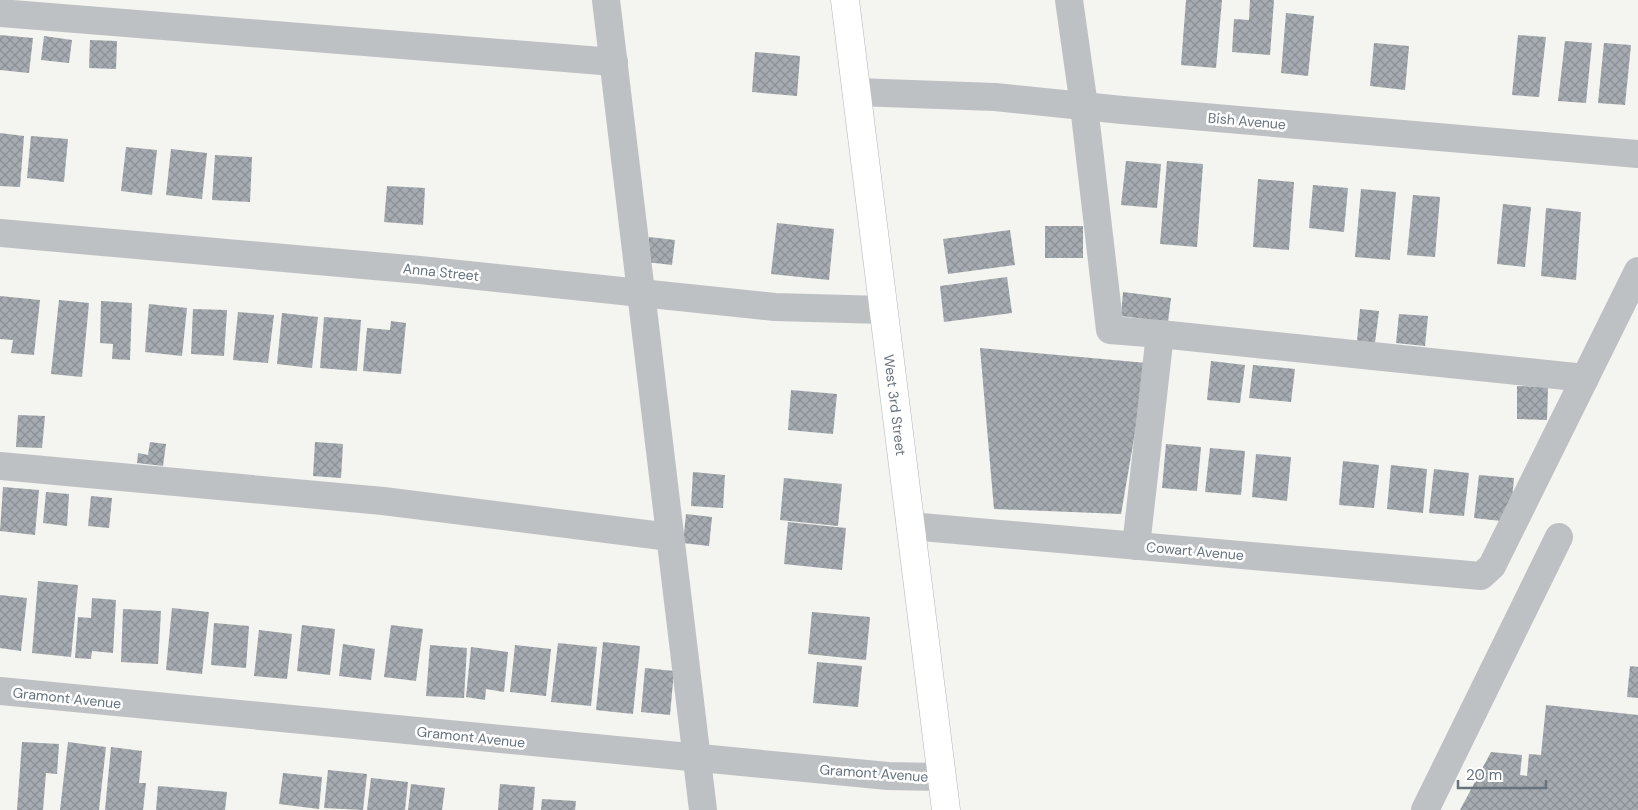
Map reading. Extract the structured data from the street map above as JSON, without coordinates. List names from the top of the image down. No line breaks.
{"streets":{"main road":["West 3rd Street"],"street":["Bish Avenue","Anna Street","Cowart Avenue","Gramont Avenue"]},"crossings":[["Bish Avenue","West 3rd Street"],["Anna Street","West 3rd Street"],["West 3rd Street","Cowart Avenue"],["West 3rd Street","Gramont Avenue"]],"scale_bar":"20 m"}
